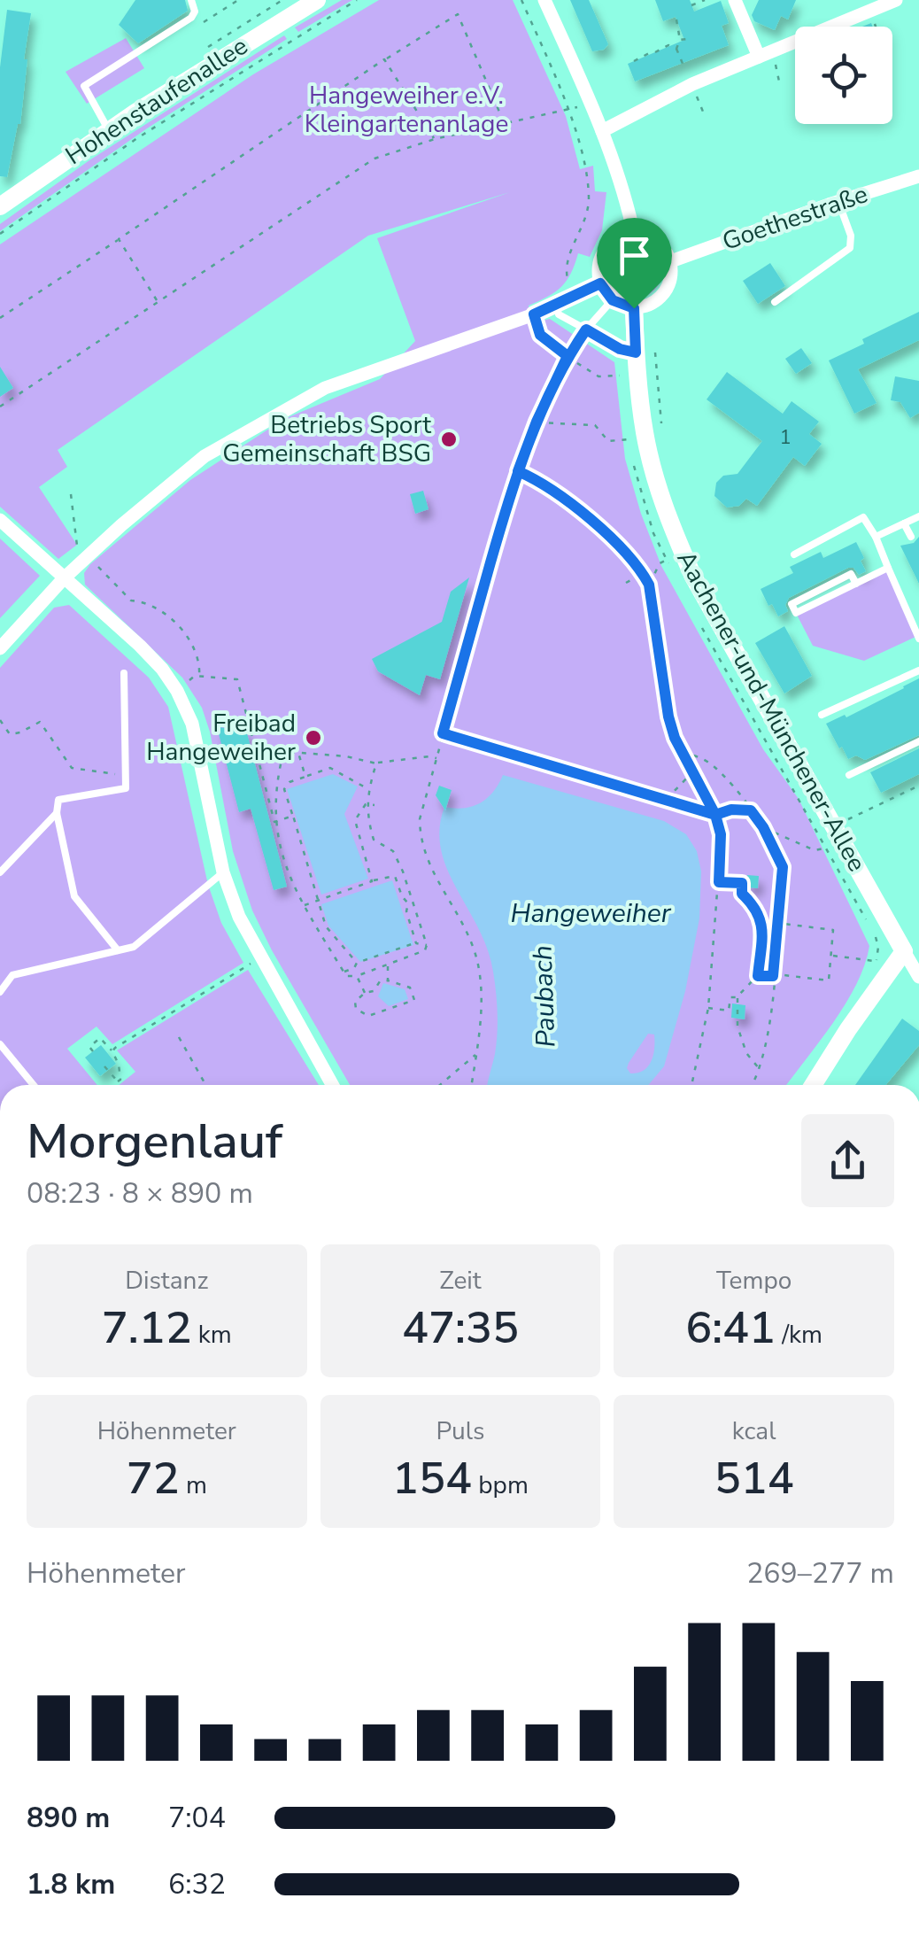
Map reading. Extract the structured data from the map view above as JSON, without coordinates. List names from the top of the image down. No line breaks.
{"streets":{"street":["Hohenstaufenallee","Goethestraße","Aachener-und-Münchener-Allee"]},"crossings":[["Goethestraße","Aachener-und-Münchener-Allee"]],"water":["Hangeweiher","Paubach"],"parks":["Hangeweiher e.V. Kleingartenanlage"],"places":["Betriebs Sport Gemeinschaft BSG","Freibad Hangeweiher"],"house_numbers":["1"],"page":{"heading":["Morgenlauf","08:23 · 8 × 890 m"],"stats":[["Distanz","7.12 km"],["Zeit","47:35"],["Tempo","6:41 /km"],["Höhenmeter","72 m"],["Puls","154 bpm"],["kcal","514"]],"chart":["Höhenmeter","269–277 m"],"list":[{"name":"890 m","note":"7:04"},{"name":"1.8 km","note":"6:32"}]}}
